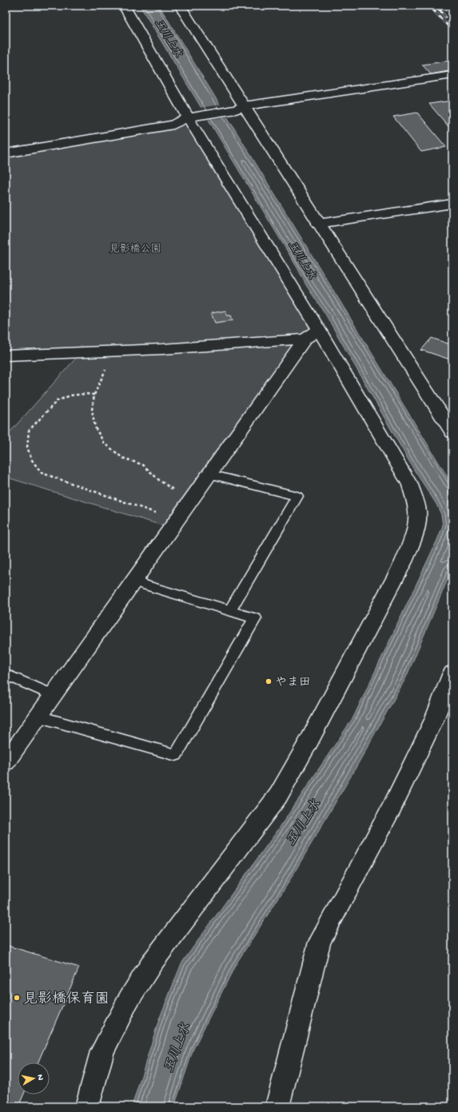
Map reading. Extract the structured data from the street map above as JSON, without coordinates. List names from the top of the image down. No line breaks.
{"water":["玉川上水"],"parks":["見影橋公園"],"places":["やま田","見影橋保育園"],"north":"right"}
